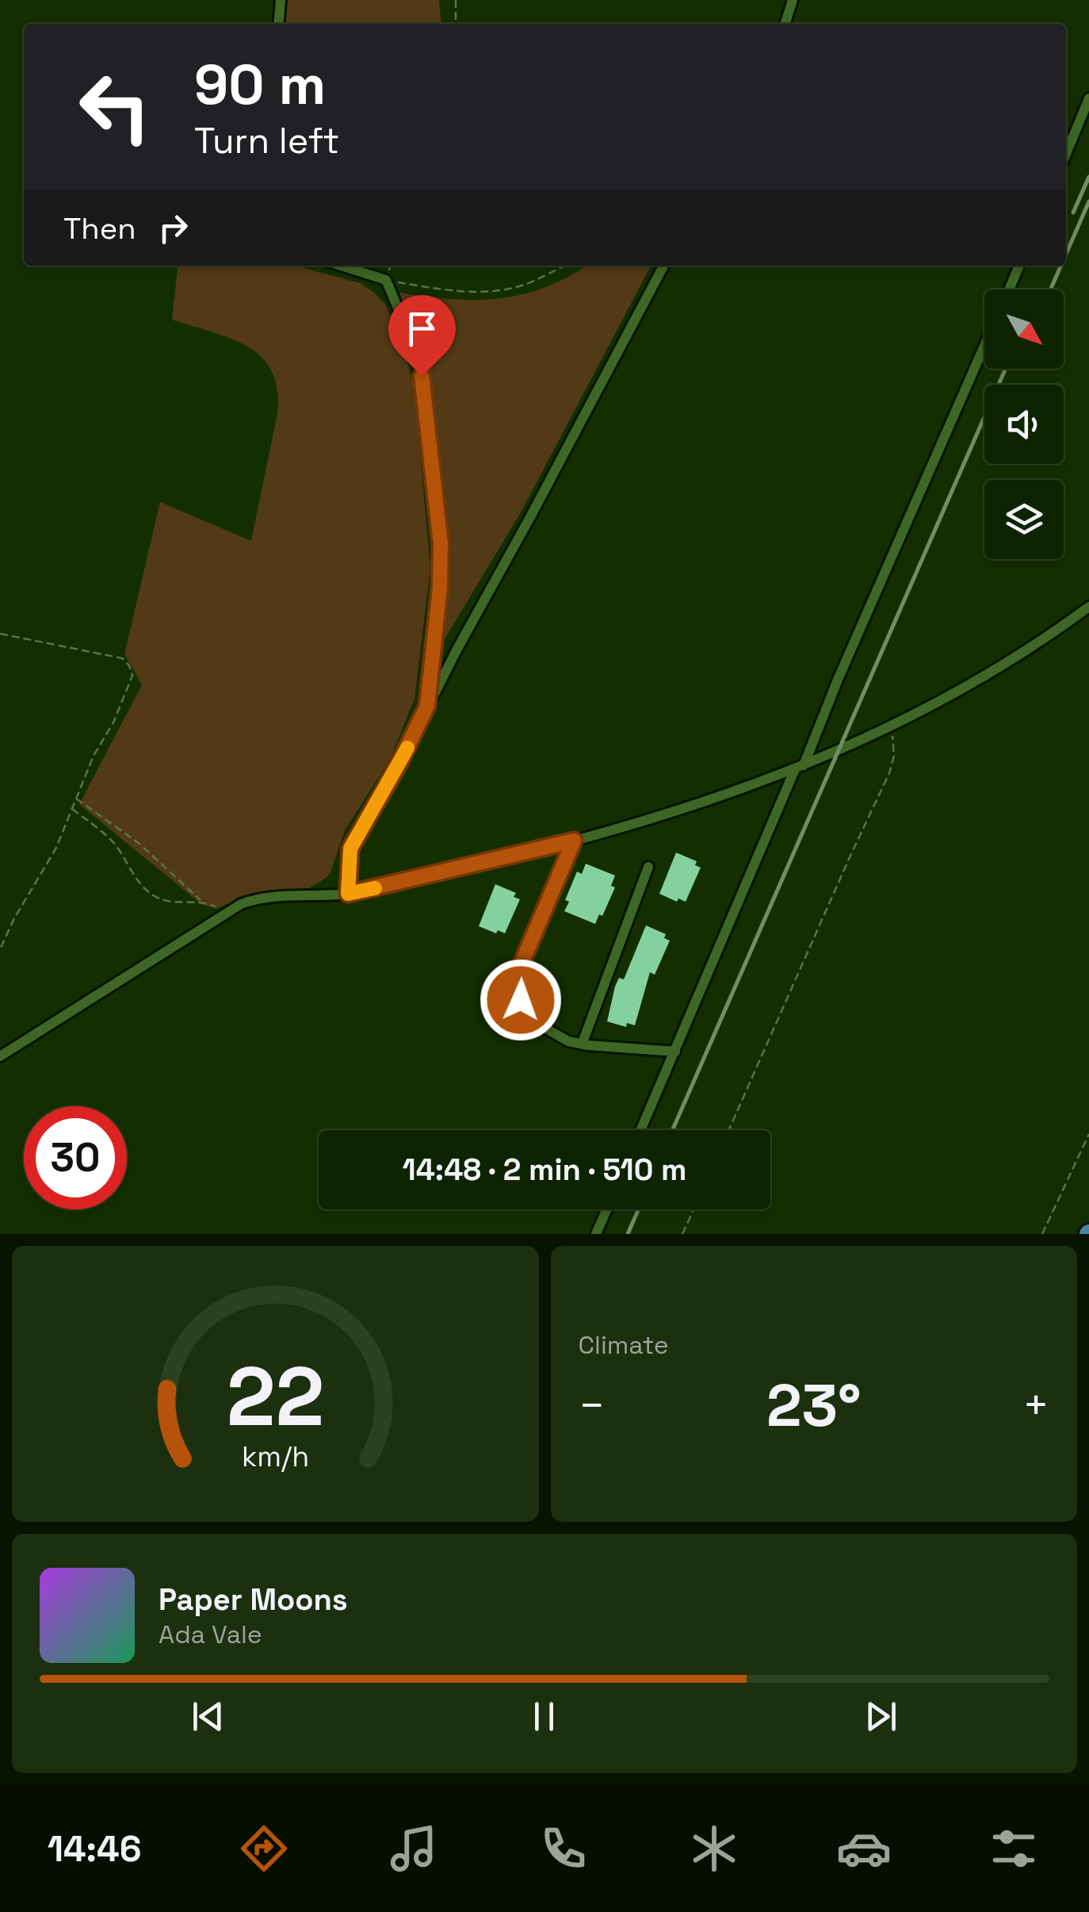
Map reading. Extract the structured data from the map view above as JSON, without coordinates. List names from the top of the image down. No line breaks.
{"north":"bottom right","page":{"turn":["90 m","Turn left"],"then":"Then","limit":"30","trip":"14:48 · 2 min · 510 m","tile":"Climate","heat":["−","23°","+"],"song":["Paper Moons","Ada Vale"],"tabs":"14:46","gauge":["22","km/h"]}}
